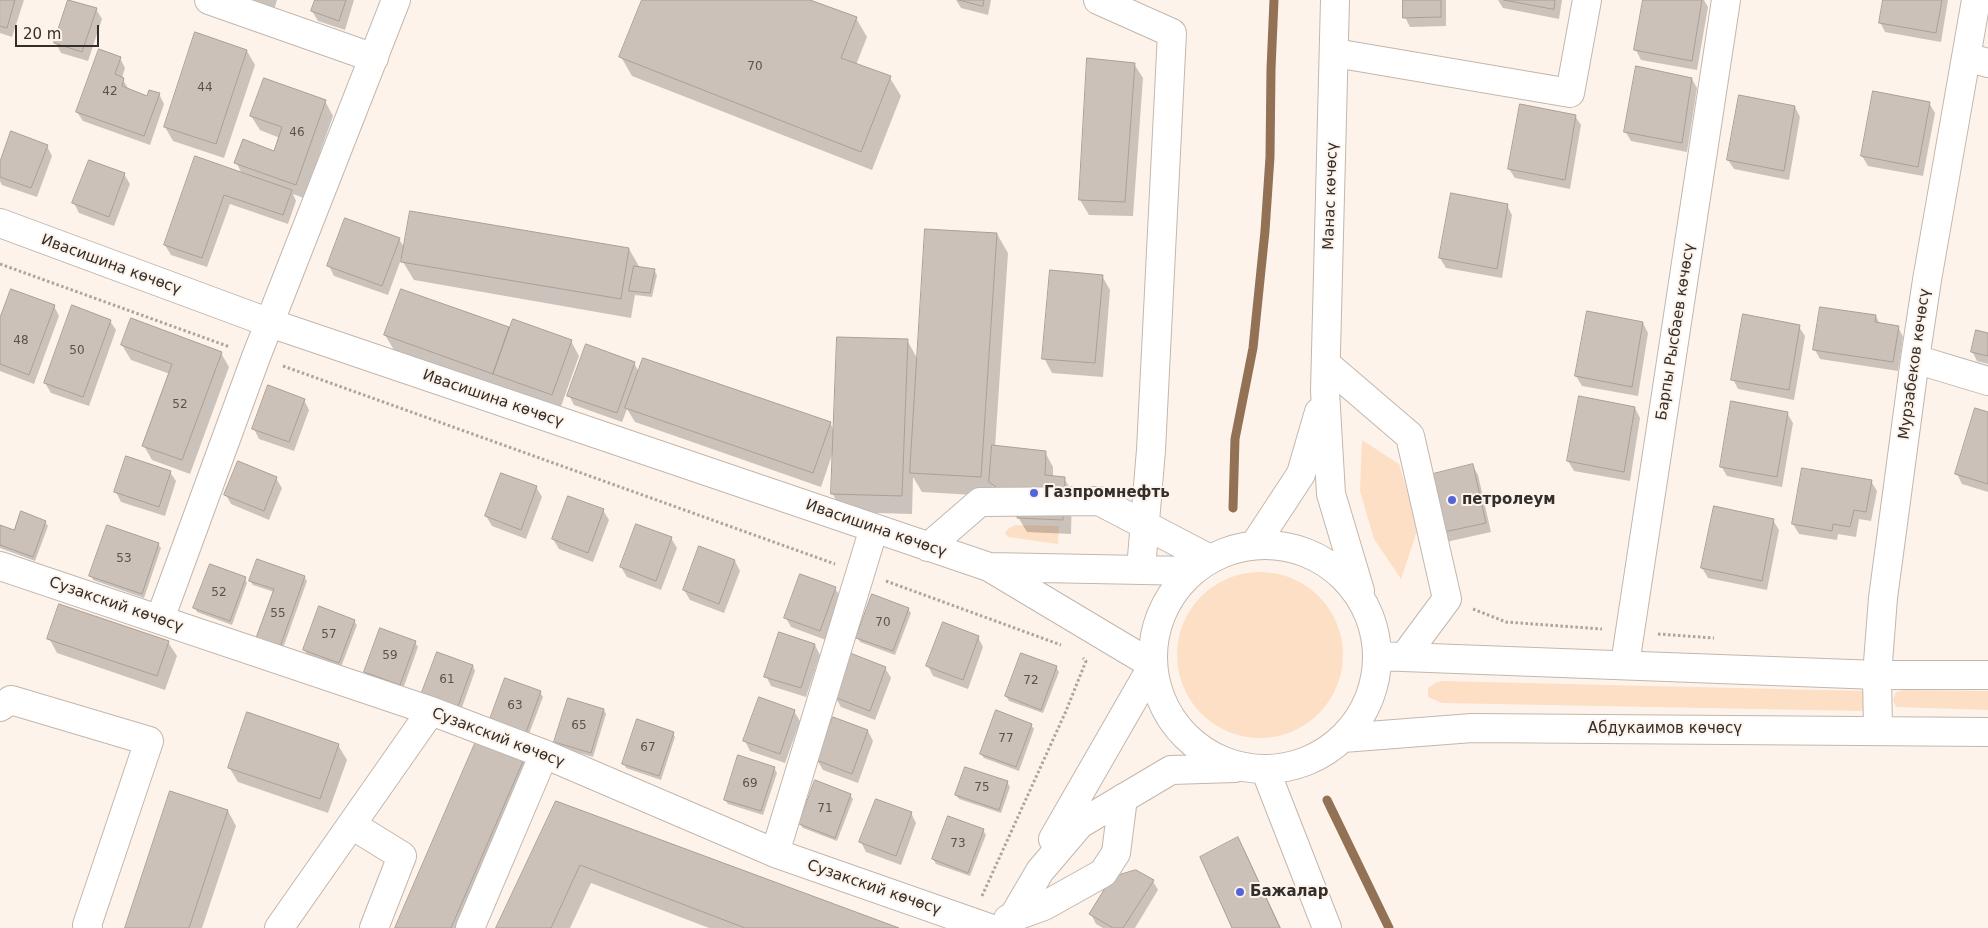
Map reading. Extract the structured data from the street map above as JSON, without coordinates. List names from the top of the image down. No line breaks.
{"streets":{"street":["Манас көчөсү","Ивасишина көчөсү","Барпы Рысбаев көчөсү","Мурзабеков көчөсү","Сузакский көчөсү","Абдукаимов көчөсү"]},"crossings":[["Мурзабеков көчөсү","Абдукаимов көчөсү"]],"places":["Газпромнефть","петролеум","Бажалар"],"house_numbers":["70","44","42","46","48","50","52","53","52","55","70","57","59","61","72","63","65","77","67","69","75","71","73"],"scale_bar":"20 m"}
